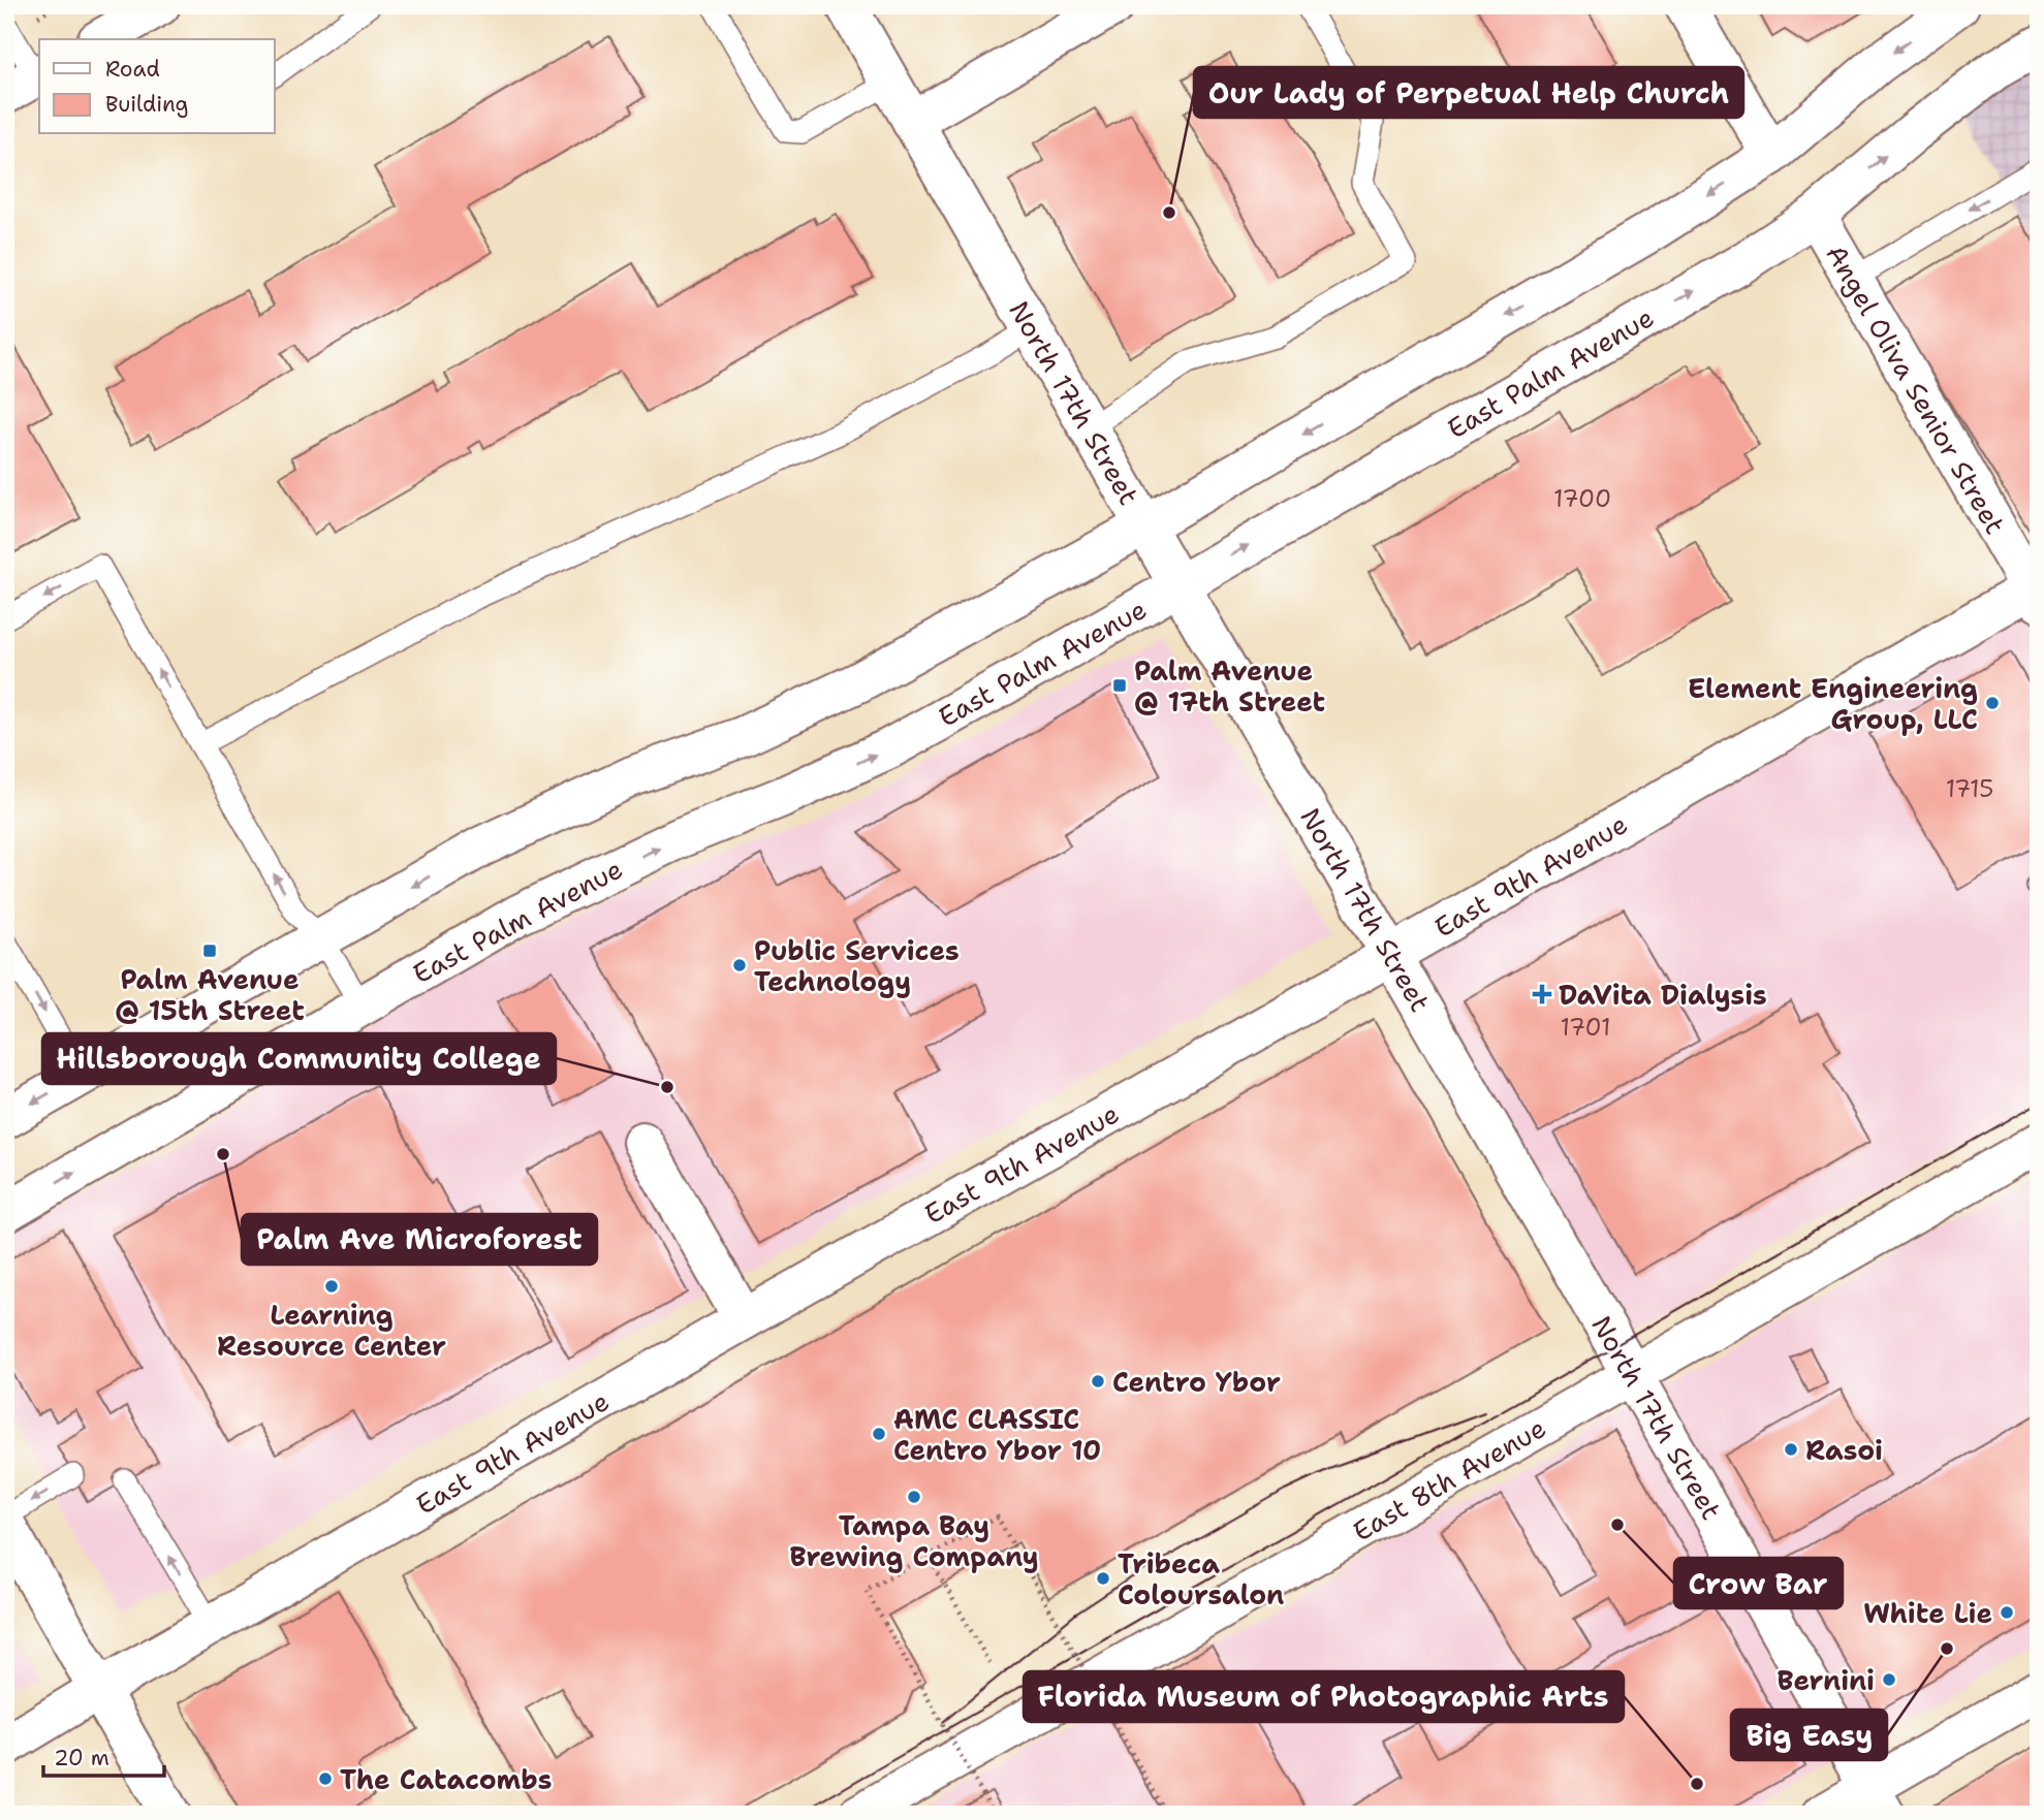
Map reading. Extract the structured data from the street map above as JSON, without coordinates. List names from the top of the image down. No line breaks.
{"streets":{"street":["East Palm Avenue","Angel Oliva Senior Street","North 17th Street","East 9th Avenue","East 8th Avenue"]},"crossings":[["East Palm Avenue","Angel Oliva Senior Street"],["East Palm Avenue","North 17th Street"],["Angel Oliva Senior Street","East 9th Avenue"],["North 17th Street","East 9th Avenue"],["North 17th Street","East 8th Avenue"]],"places":{"other":["Our Lady of Perpetual Help Church","Element Engineering Group, LLC","Public Services Technology","Hillsborough Community College","Palm Ave Microforest","Learning Resource Center","Centro Ybor","AMC CLASSIC Centro Ybor 10","Rasoi","Tampa Bay Brewing Company","Crow Bar","Tribeca Coloursalon","White Lie","Big Easy","Bernini","The Catacombs","Florida Museum of Photographic Arts"],"transit":["Palm Avenue @ 17th Street","Palm Avenue @ 15th Street"],"health":["DaVita Dialysis"]},"house_numbers":["1700","1715","1701"],"legend":["Road","Building"],"scale_bar":"20 m"}
